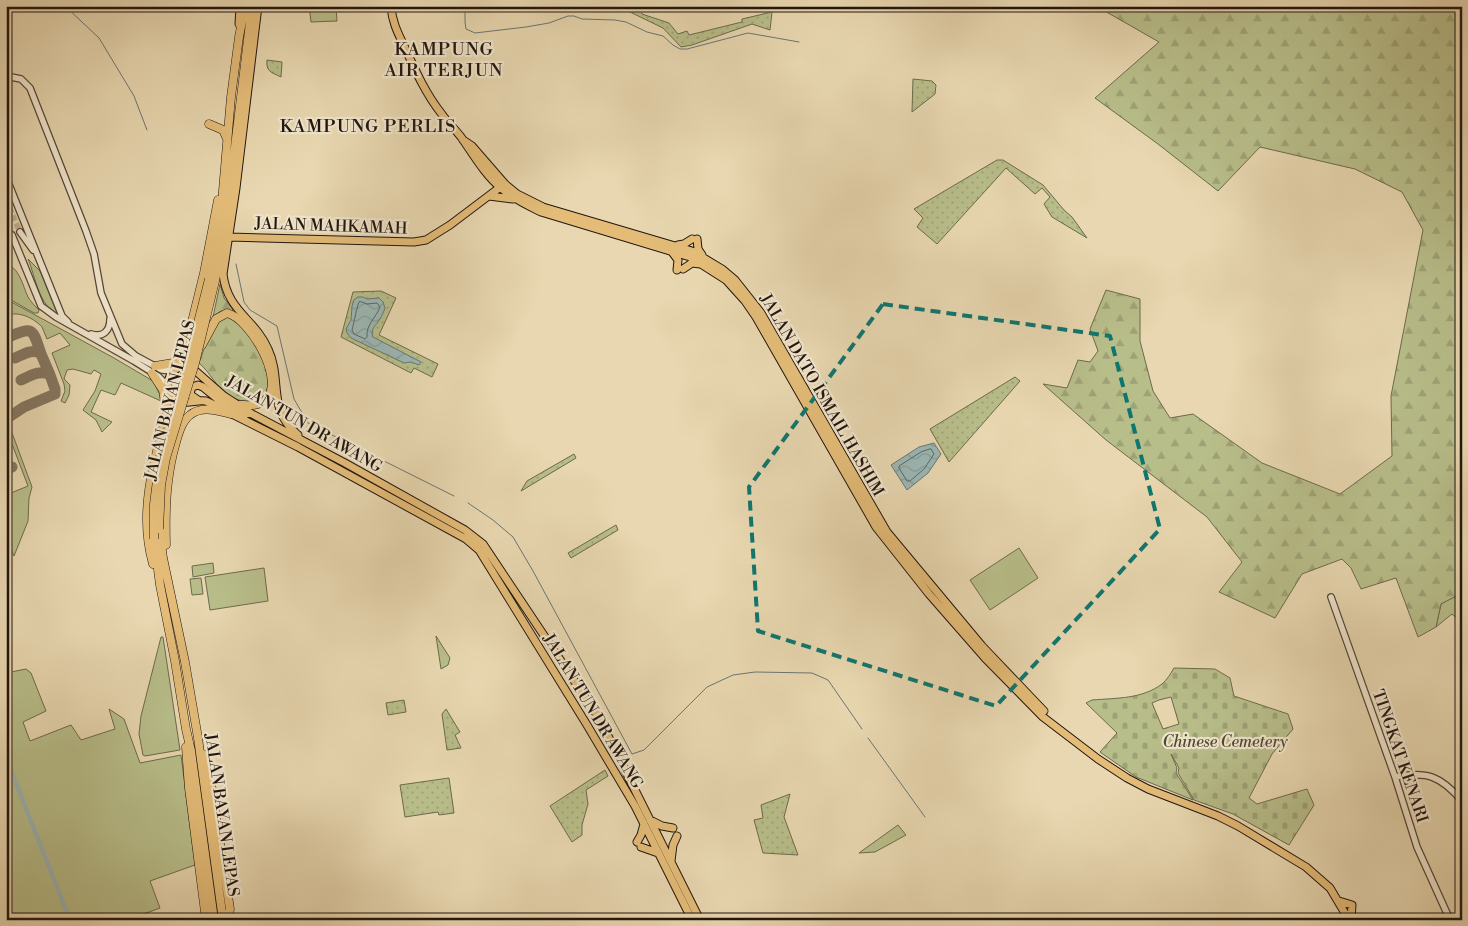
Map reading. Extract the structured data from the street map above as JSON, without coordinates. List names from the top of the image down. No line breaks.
{"streets":{"highway":["JALAN BAYAN LEPAS"],"main road":["JALAN MAHKAMAH","JALAN DATO ISMAIL HASHIM","JALAN TUN DR AWANG"],"street":["TINGKAT KENARI"]},"crossings":[["JALAN MAHKAMAH","JALAN DATO ISMAIL HASHIM"]],"districts":["KAMPUNG AIR TERJUN","KAMPUNG PERLIS"],"parks":["Chinese Cemetery"]}
